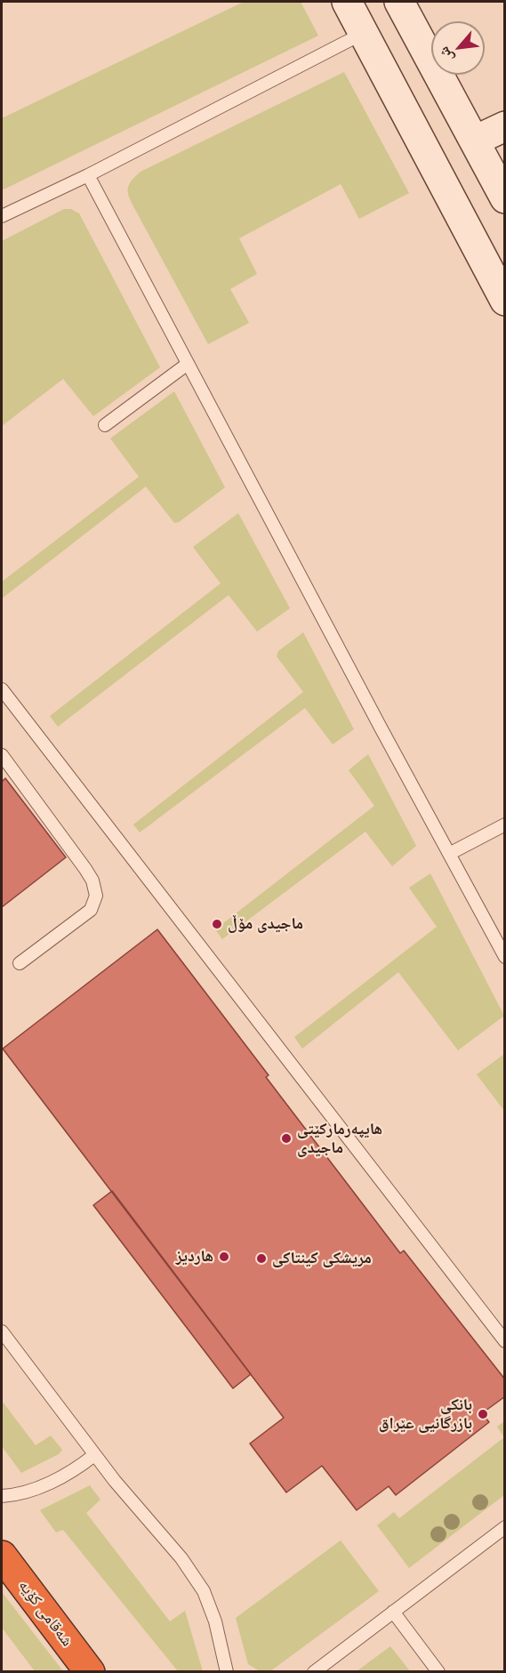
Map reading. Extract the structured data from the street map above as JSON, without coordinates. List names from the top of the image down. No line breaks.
{"streets":{"highway":["شەقامی کۆیە"]},"places":["ماجیدی مۆڵ","هایپەرمارکێتی ماجیدی","هاردیز","مریشکی کینتاکی","بانکی بازرگانیی عێراق"],"north":"bottom left"}
